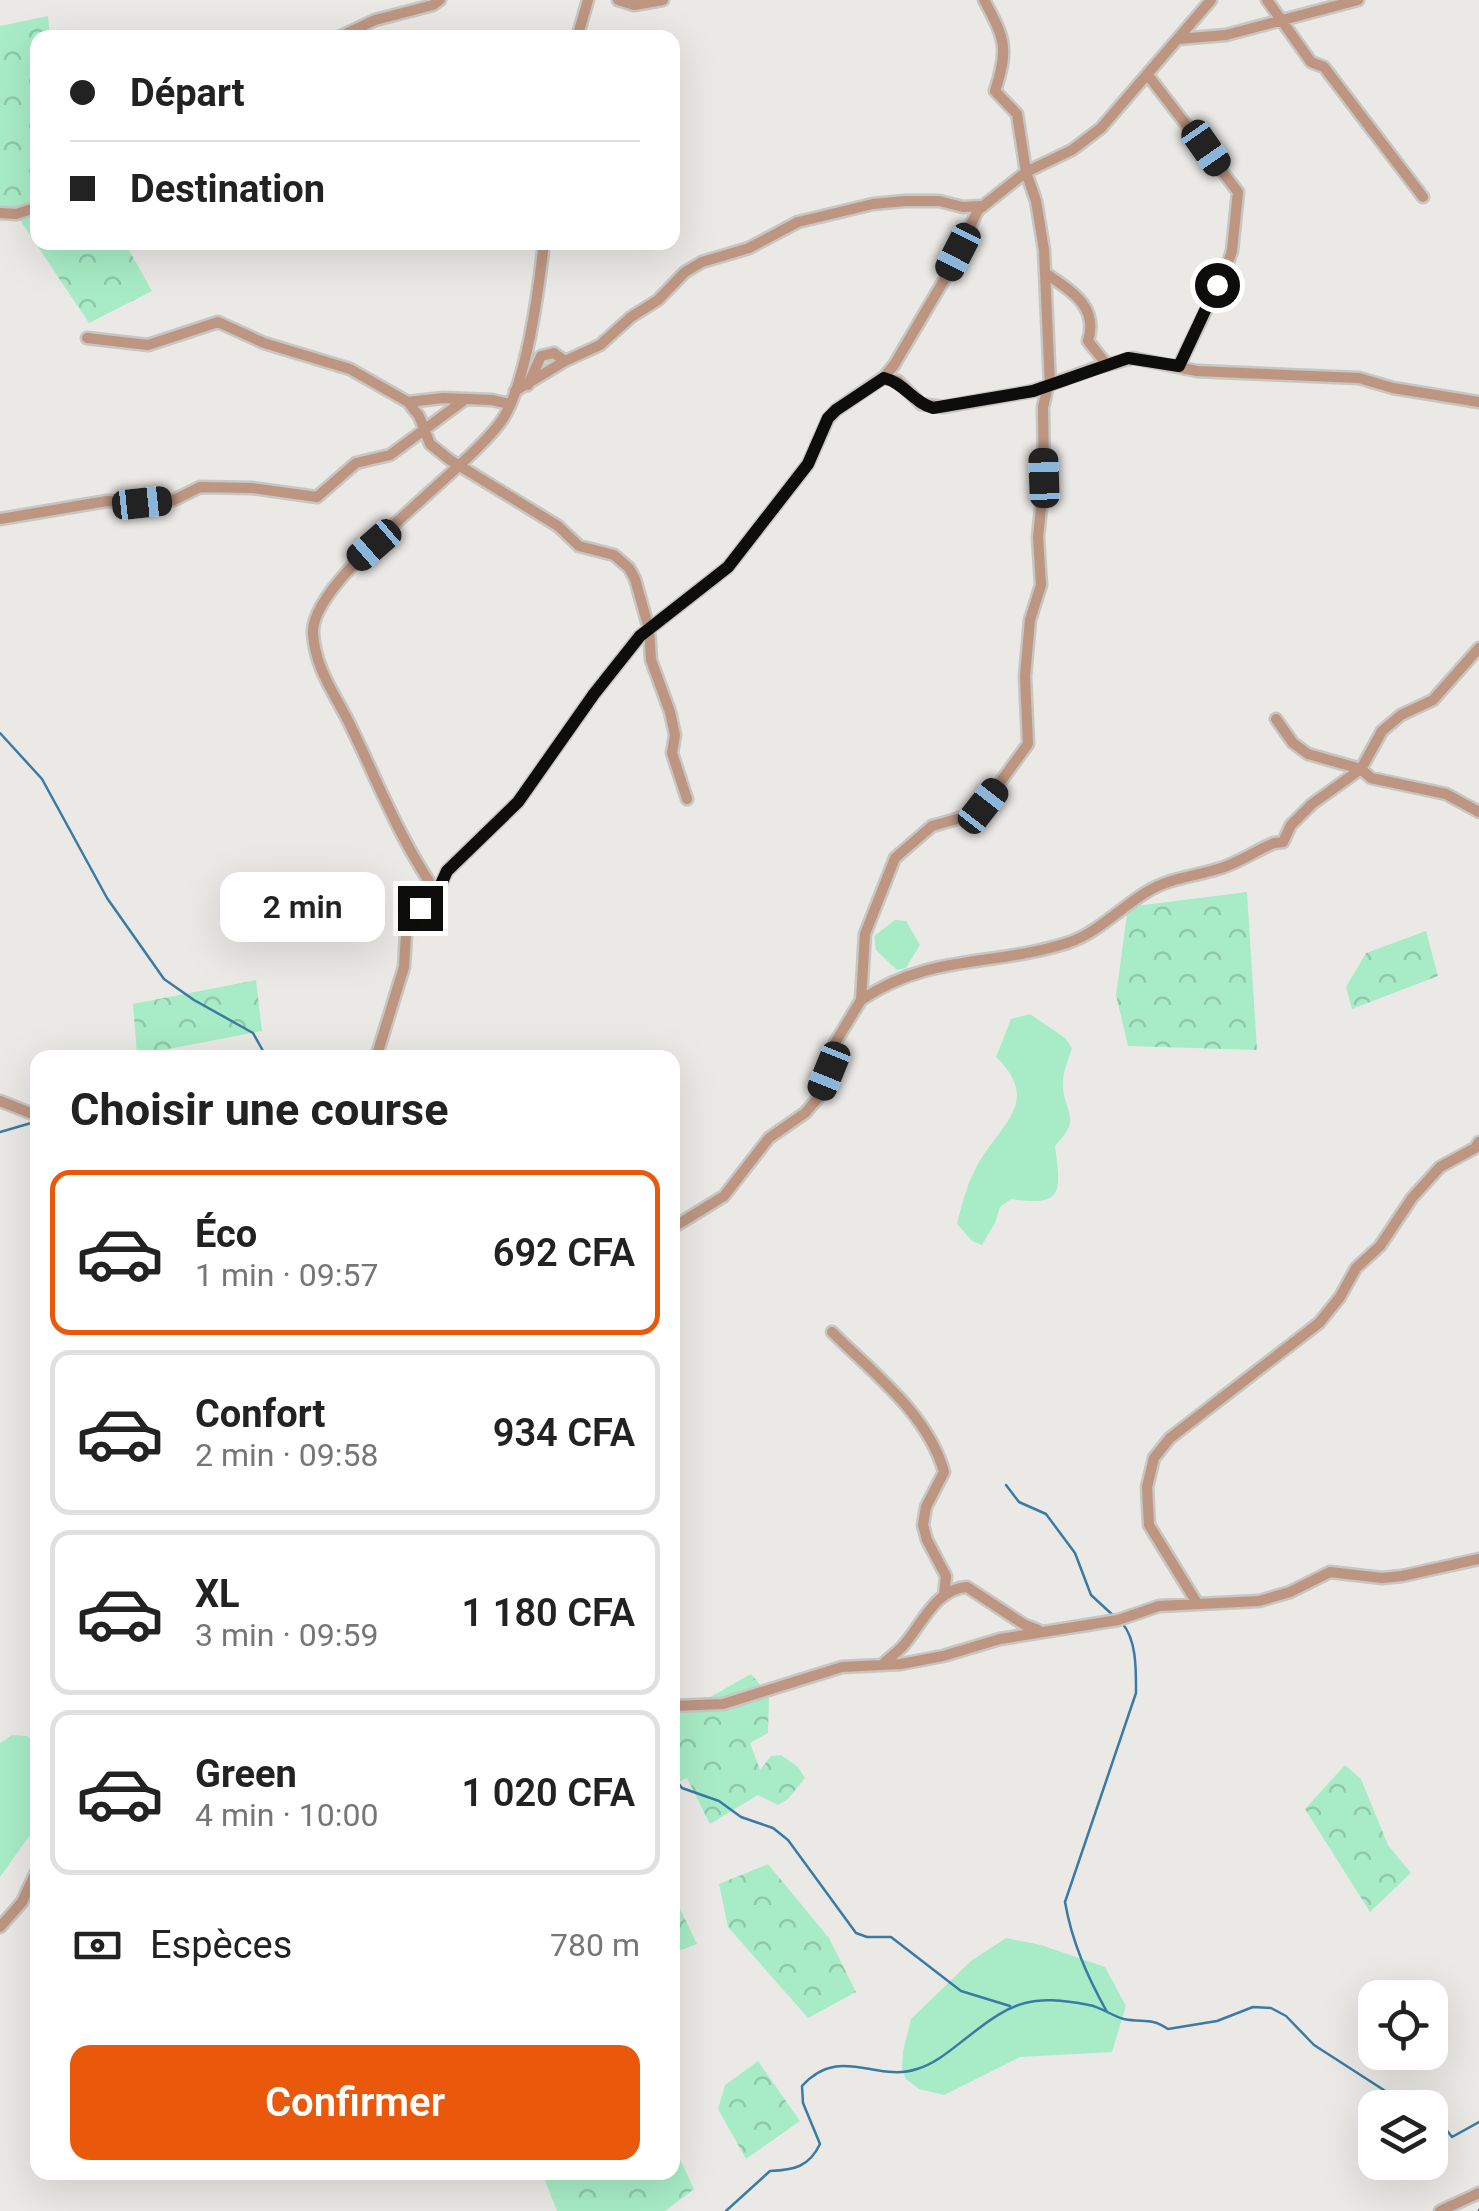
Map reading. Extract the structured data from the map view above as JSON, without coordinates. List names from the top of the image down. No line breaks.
{"page":{"banner":["Départ","Destination"],"bubble":"2 min","heading":"Choisir une course","list":[{"name":"Éco","note":"1 min · 09:57","value":"692 CFA"},{"name":"Confort","note":"2 min · 09:58","value":"934 CFA"},{"name":"XL","note":"3 min · 09:59","value":"1 180 CFA"},{"name":"Green","note":"4 min · 10:00","value":"1 020 CFA"}],"pay":["Espèces","780 m"],"buttons":"Confirmer"}}
